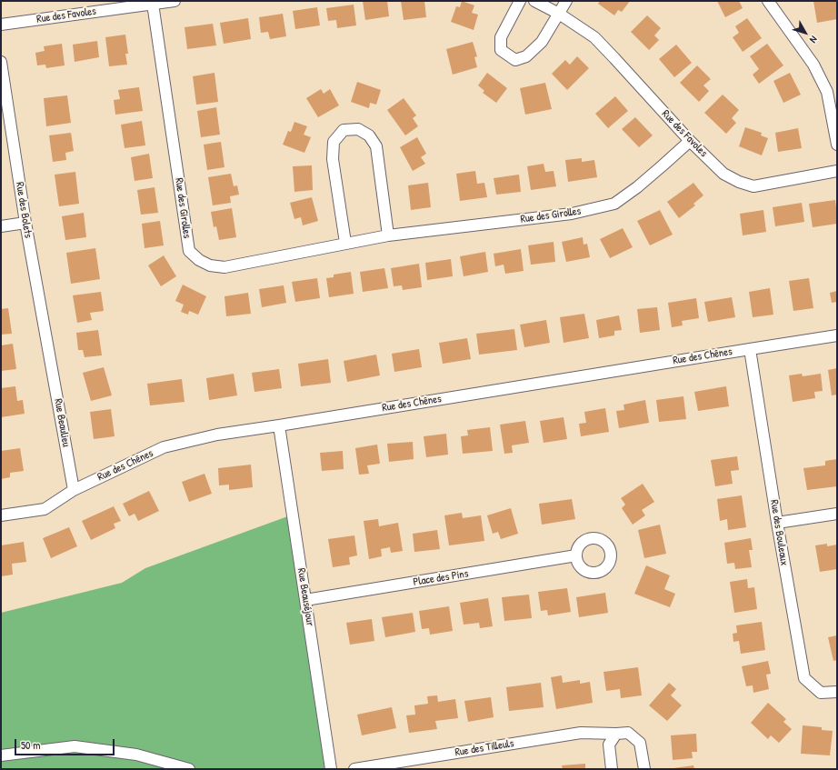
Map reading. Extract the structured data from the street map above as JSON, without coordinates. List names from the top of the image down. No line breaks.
{"streets":{"street":["Rue des Favoles","Rue des Girolles","Rue des Bolets","Rue des Chênes","Rue Beaulieu","Rue des Bouleaux","Place des Pins","Rue Beauséjour","Rue des Tilleuls"]},"crossings":[["Rue des Favoles","Rue des Girolles"],["Rue des Bolets","Rue Beaulieu"],["Rue des Chênes","Rue Beaulieu"],["Rue des Chênes","Rue des Bouleaux"],["Rue des Chênes","Rue Beauséjour"],["Place des Pins","Rue Beauséjour"]],"scale_bar":"50 m","north":"bottom right"}
